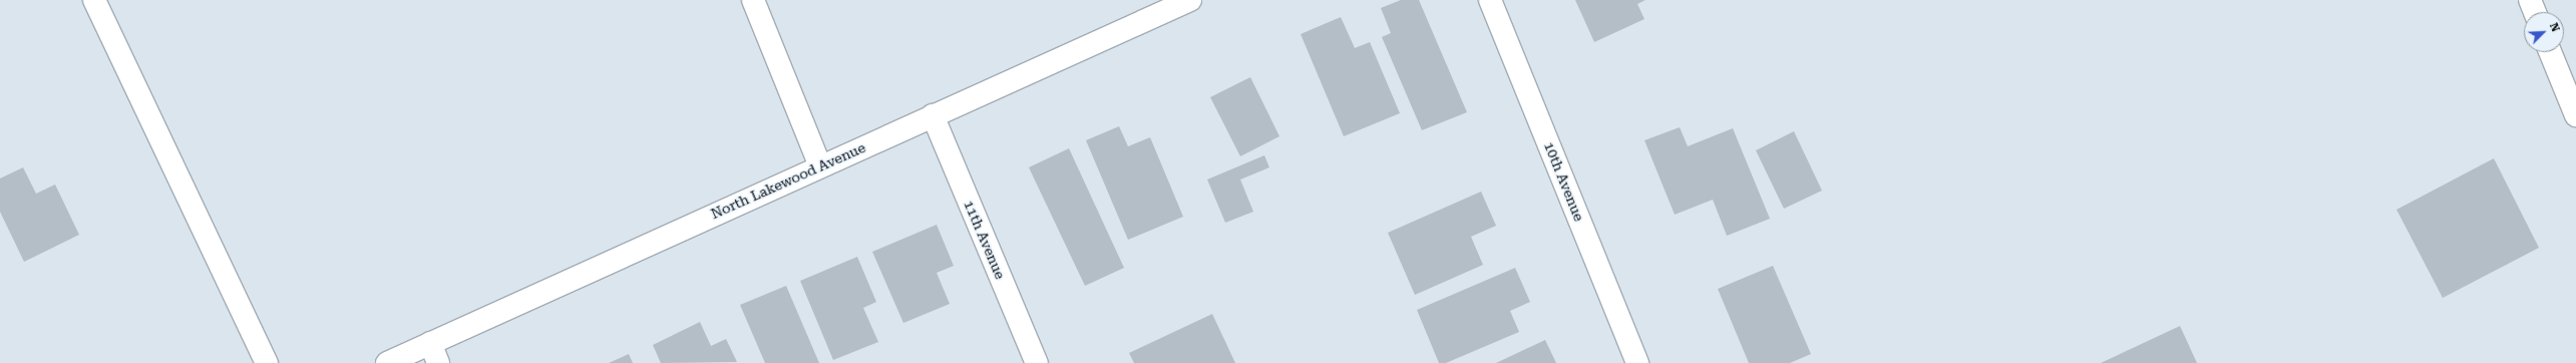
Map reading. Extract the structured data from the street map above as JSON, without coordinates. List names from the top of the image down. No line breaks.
{"streets":{"street":["North Lakewood Avenue","10th Avenue","11th Avenue"]},"crossings":[["North Lakewood Avenue","11th Avenue"]],"north":"top right"}
